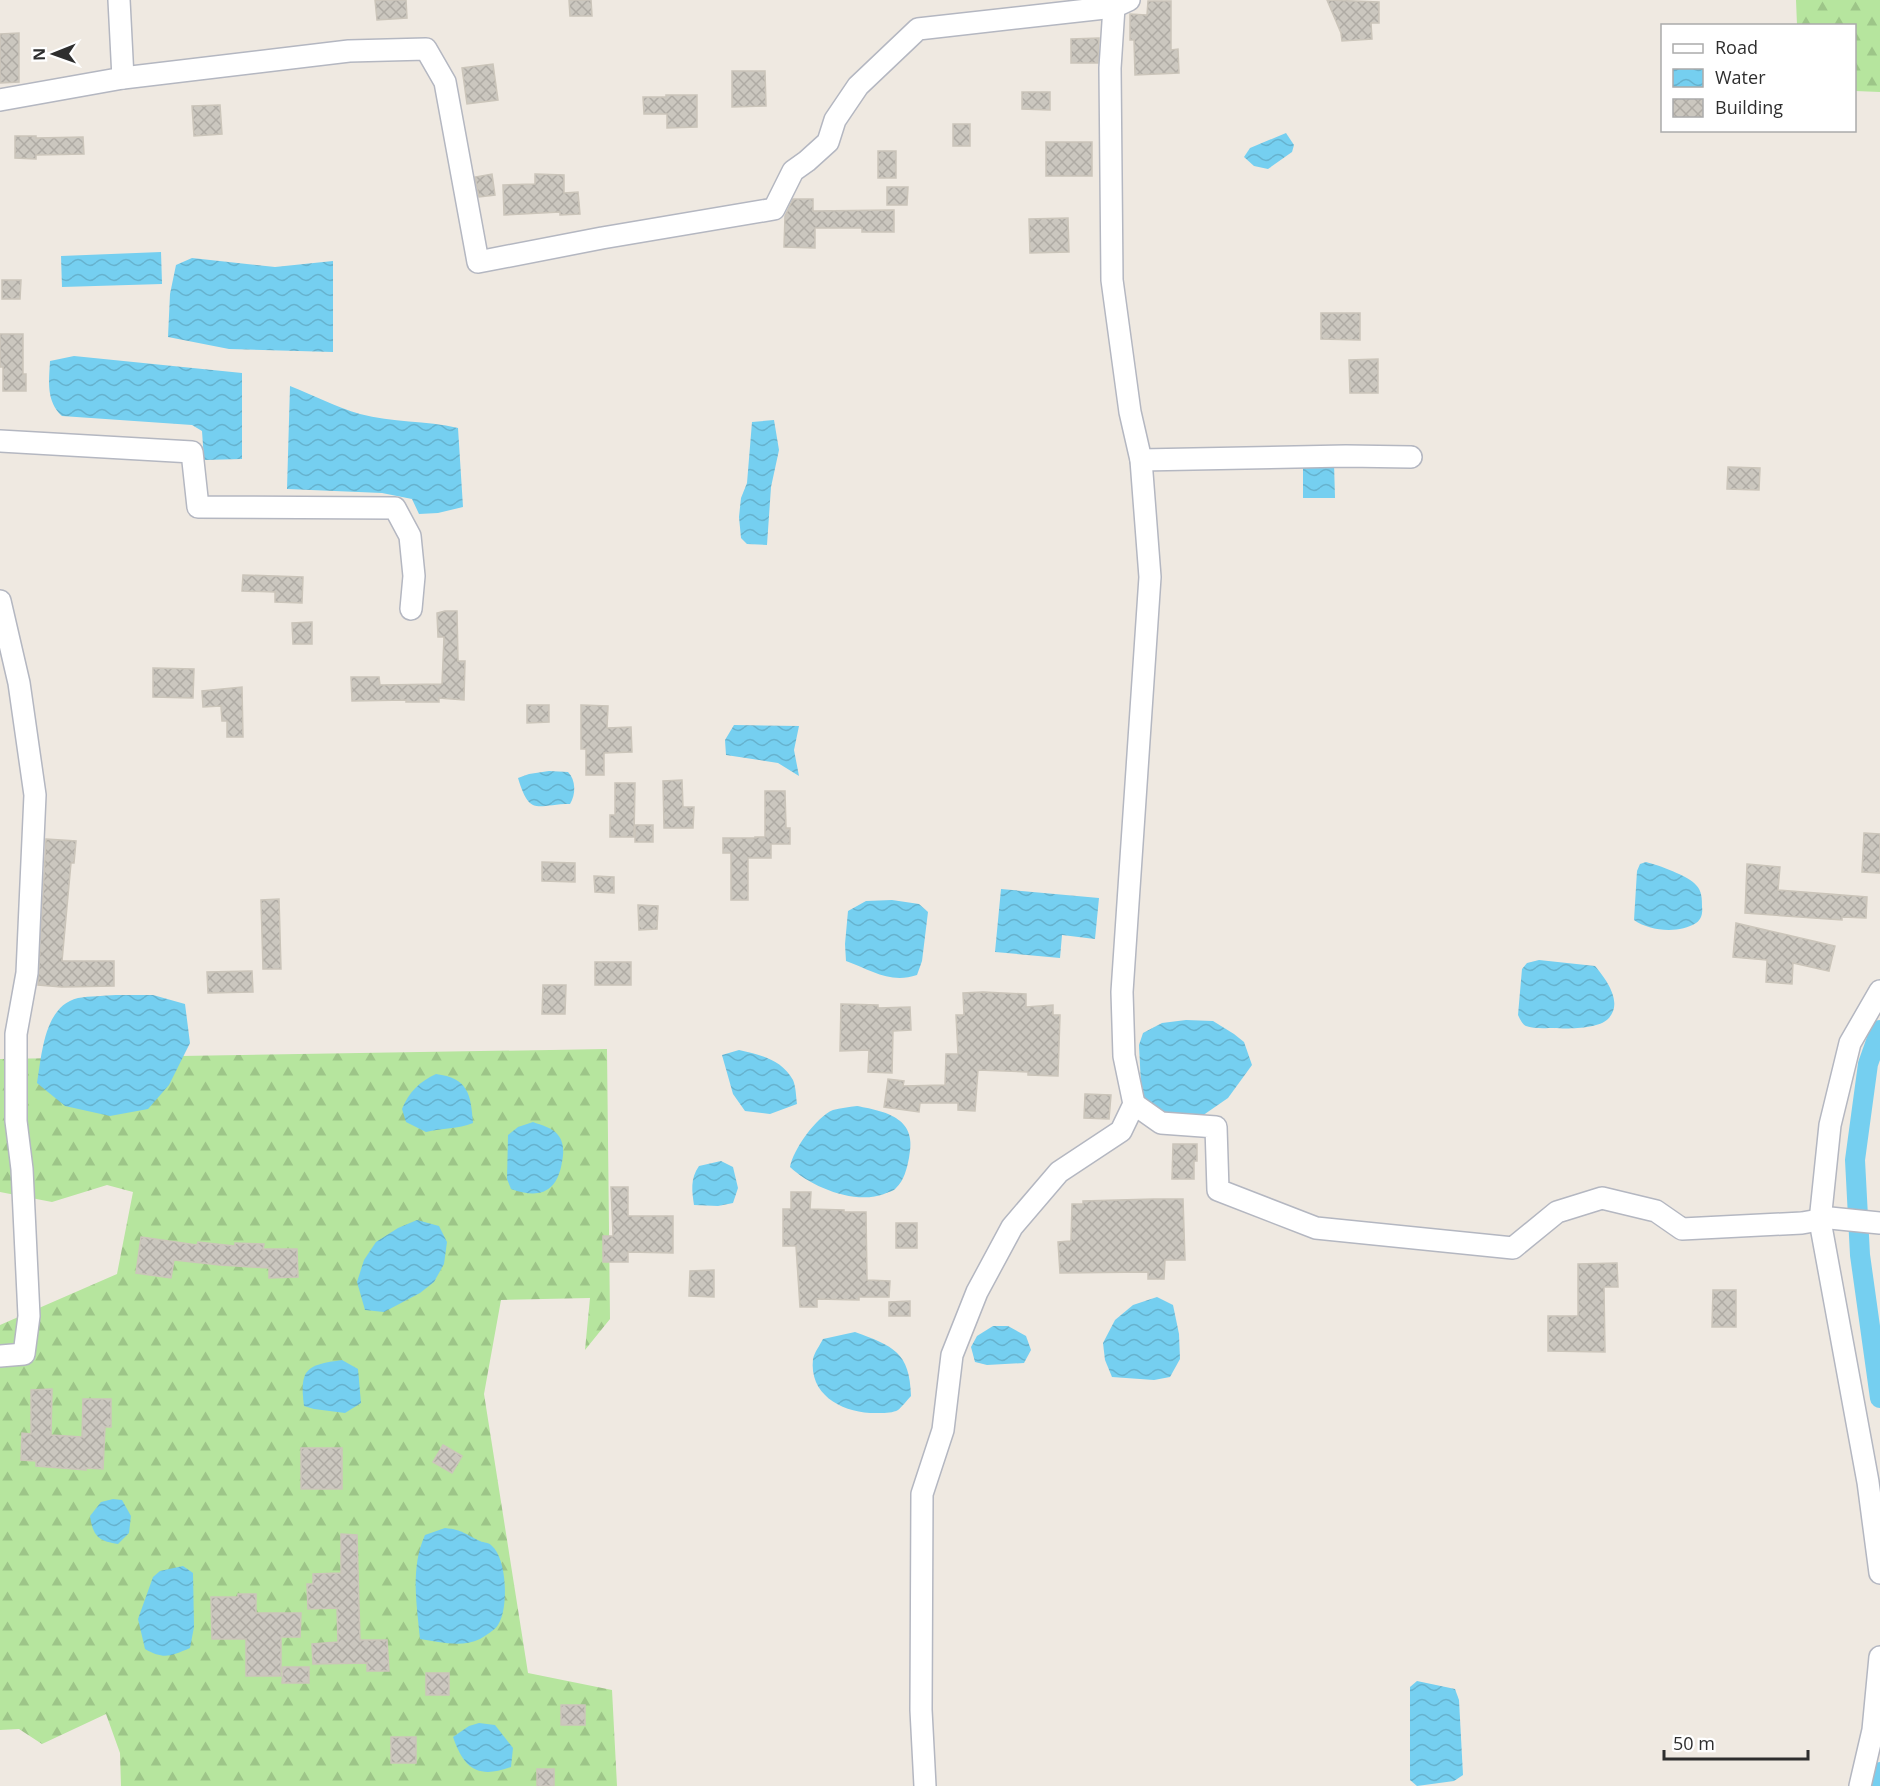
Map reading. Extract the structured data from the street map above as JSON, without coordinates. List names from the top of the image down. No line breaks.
{"legend":["Road","Water","Building"],"scale_bar":"50 m","north":"left"}
